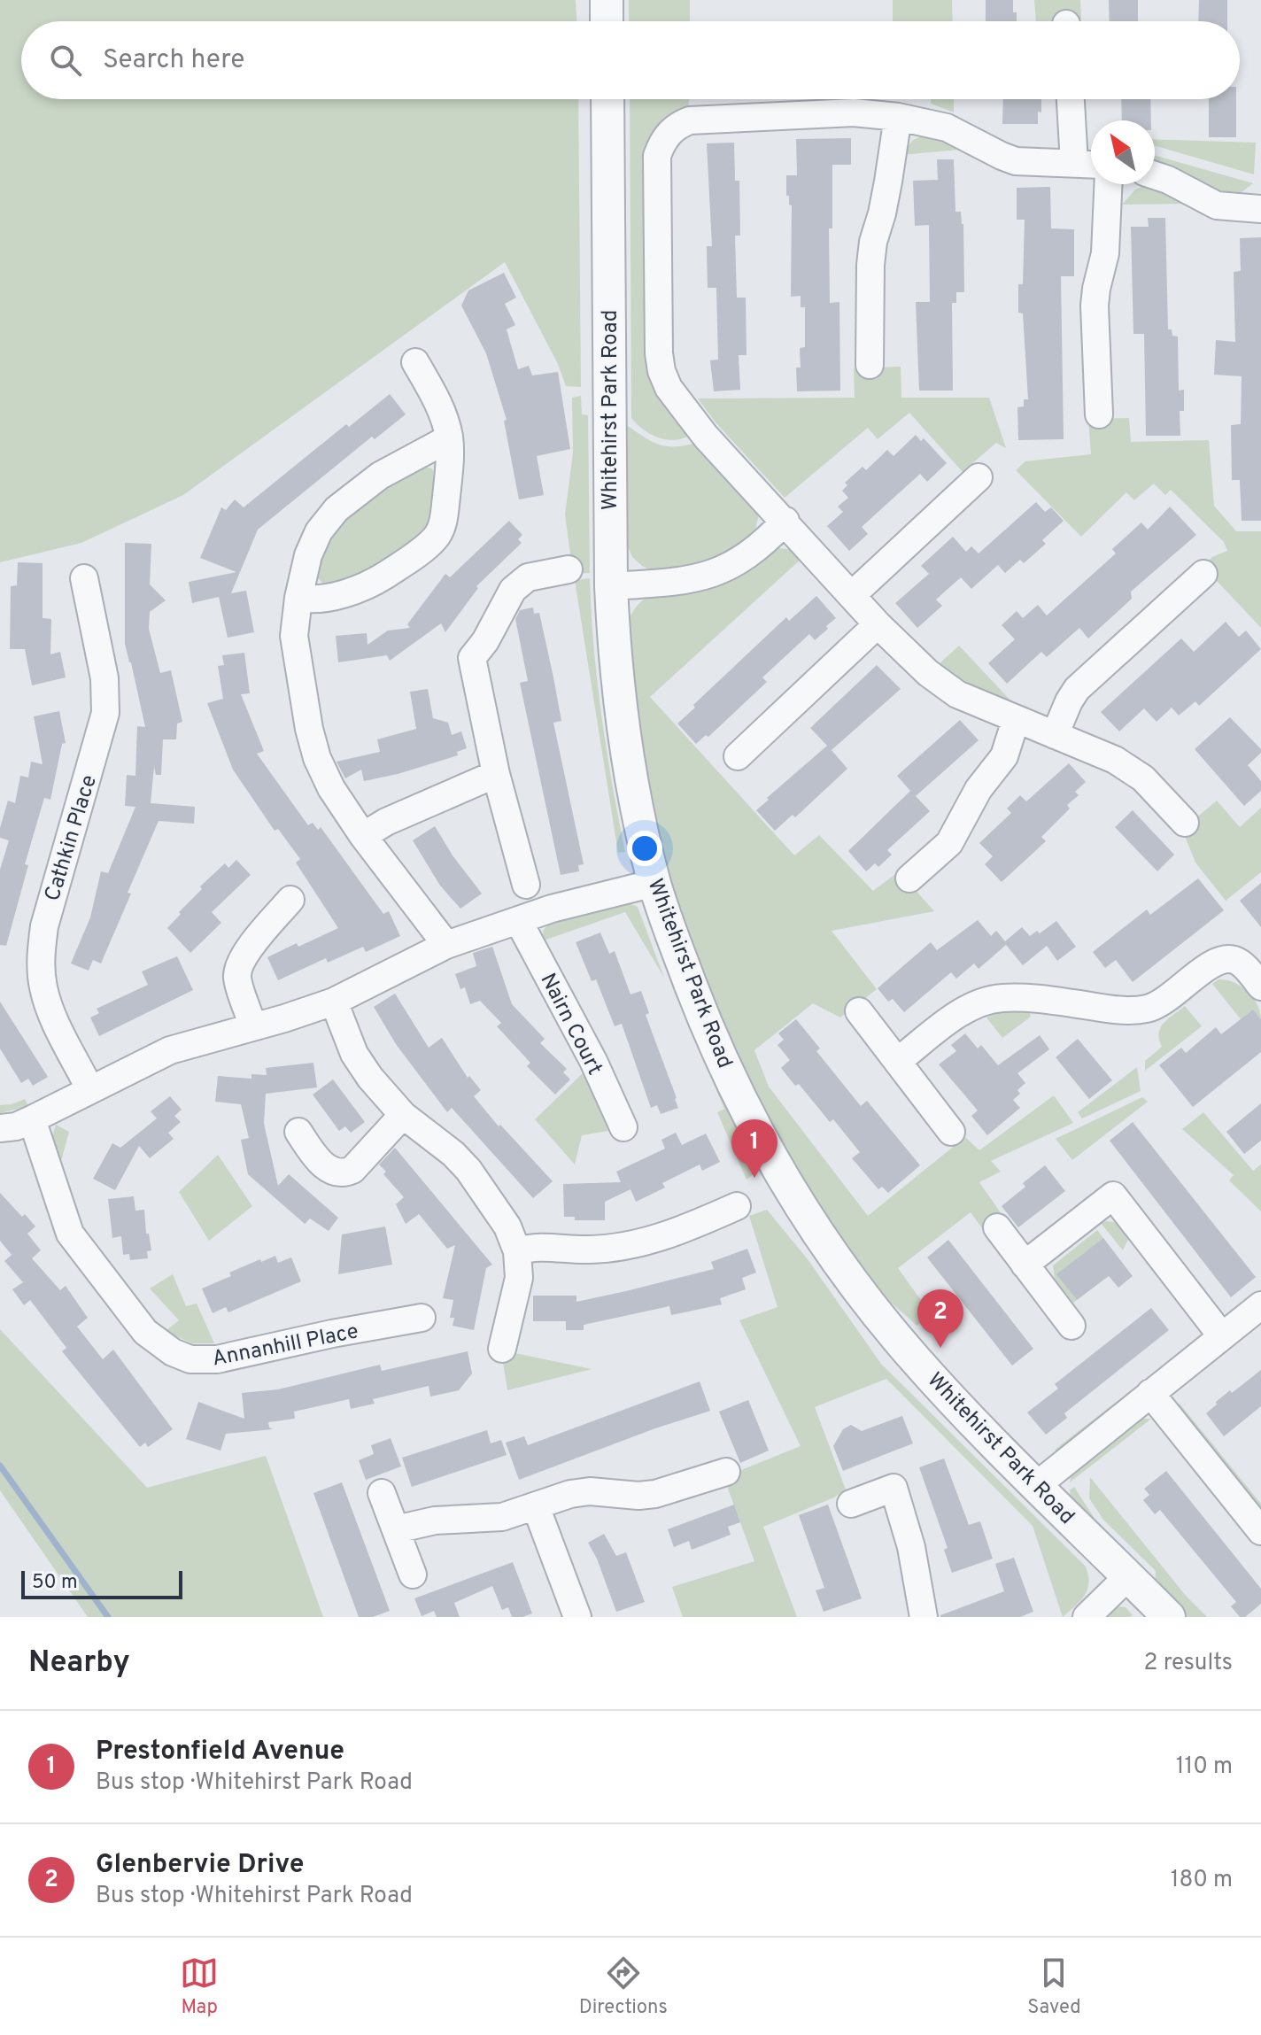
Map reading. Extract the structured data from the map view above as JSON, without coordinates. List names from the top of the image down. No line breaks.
{"streets":{"street":["Whitehirst Park Road","Cathkin Place","Nairn Court","Annanhill Place"]},"scale_bar":"50 m","north":"top left","page":{"search":"Search here","pins":["1","2"],"scale":"50 m","heading":["Nearby","2 results"],"list":[{"mark":"1","name":"Prestonfield Avenue","note":"Bus stop · Whitehirst Park Road","value":"110 m"},{"mark":"2","name":"Glenbervie Drive","note":"Bus stop · Whitehirst Park Road","value":"180 m"}],"nav":["Map","Directions","Saved"]}}
